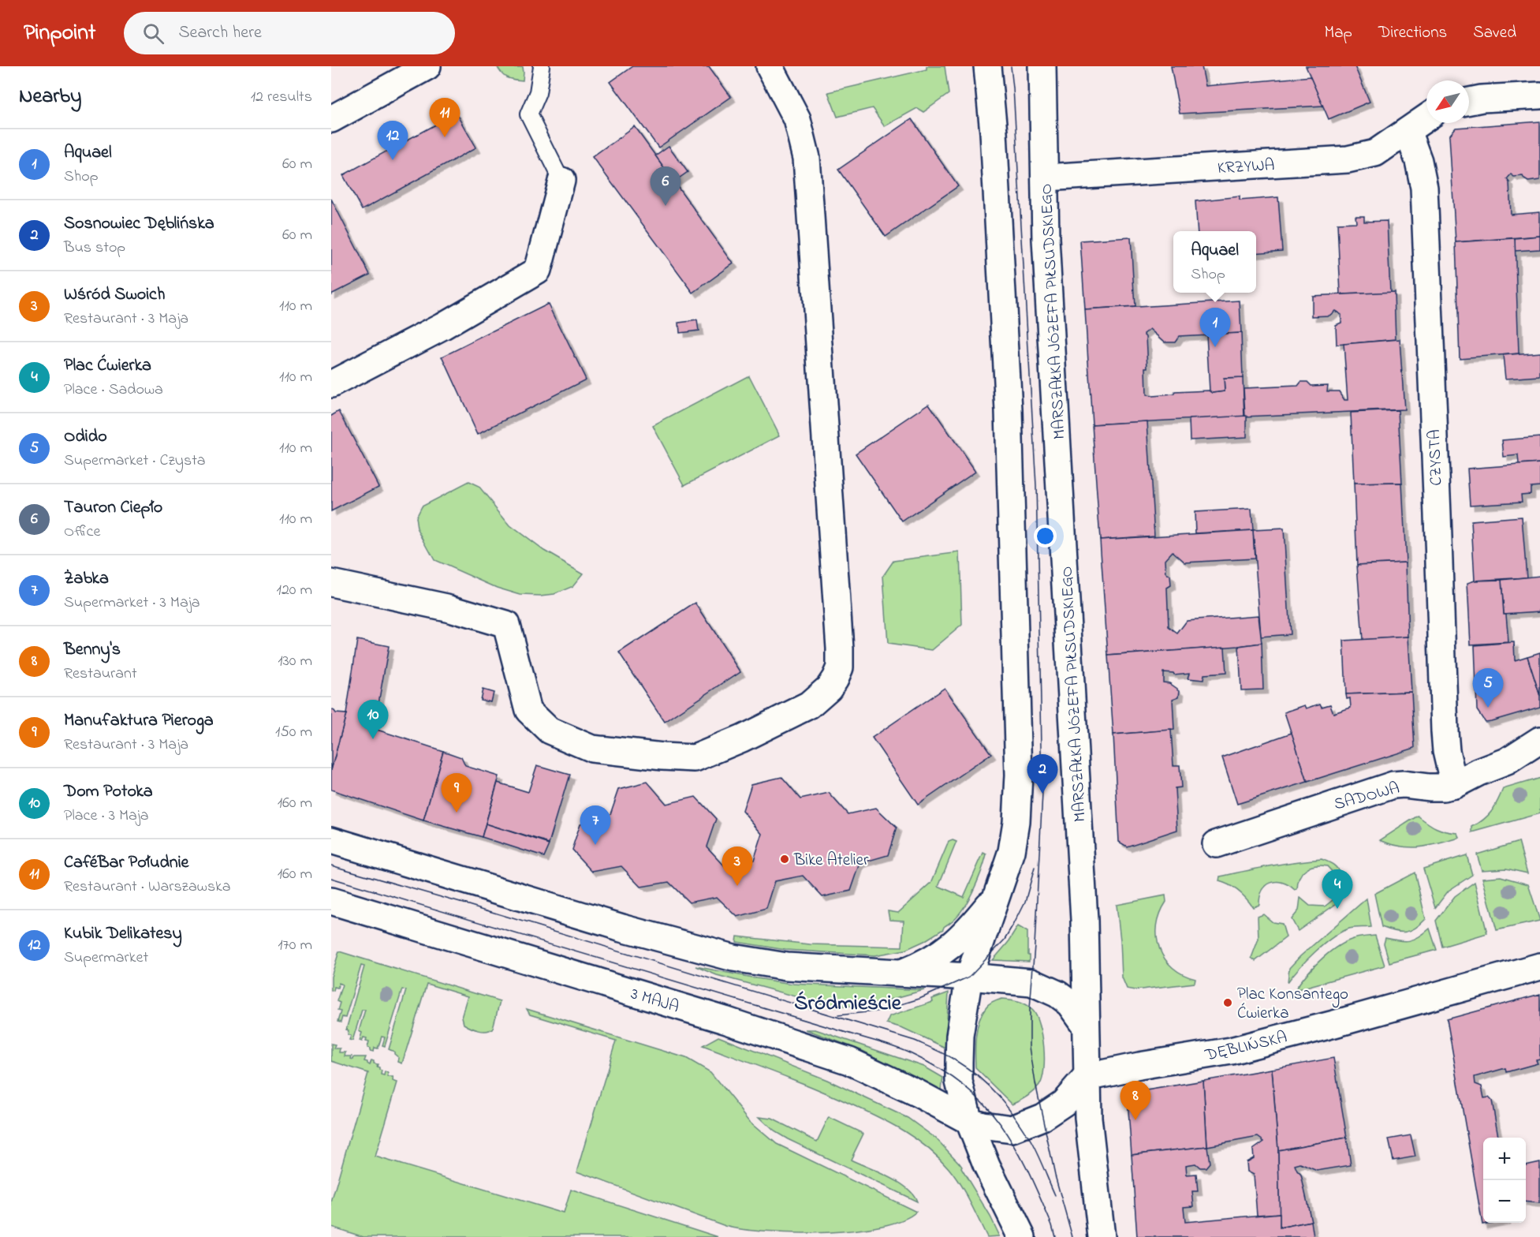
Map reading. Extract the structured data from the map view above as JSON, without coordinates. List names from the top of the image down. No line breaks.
{"streets":{"main road":["KRZYWA","MARSZAŁKA JÓZEFA PIŁSUDSKIEGO","CZYSTA","SADOWA","3 MAJA","DĘBLIŃSKA"]},"crossings":[["KRZYWA","MARSZAŁKA JÓZEFA PIŁSUDSKIEGO"],["KRZYWA","CZYSTA"],["MARSZAŁKA JÓZEFA PIŁSUDSKIEGO","3 MAJA"],["MARSZAŁKA JÓZEFA PIŁSUDSKIEGO","DĘBLIŃSKA"],["CZYSTA","SADOWA"],["3 MAJA","DĘBLIŃSKA"]],"districts":["Śródmieście"],"places":["Bike Atelier","Plac Konsantego Ćwierka"],"north":"bottom left","page":{"header":"Pinpoint","search":"Search here","nav":["Map","Directions","Saved"],"heading":["Nearby","12 results"],"pins":["11","12","6","1","5","10","2","9","7","3","4","8"],"list":[{"mark":"1","name":"Aquael","note":"Shop","value":"60 m"},{"mark":"2","name":"Sosnowiec Dęblińska","note":"Bus stop","value":"60 m"},{"mark":"3","name":"Wśród Swoich","note":"Restaurant · 3 Maja","value":"110 m"},{"mark":"4","name":"Plac Ćwierka","note":"Place · Sadowa","value":"110 m"},{"mark":"5","name":"Odido","note":"Supermarket · Czysta","value":"110 m"},{"mark":"6","name":"Tauron Ciepło","note":"Office","value":"110 m"},{"mark":"7","name":"Żabka","note":"Supermarket · 3 Maja","value":"120 m"},{"mark":"8","name":"Benny's","note":"Restaurant","value":"130 m"},{"mark":"9","name":"Manufaktura Pieroga","note":"Restaurant · 3 Maja","value":"150 m"},{"mark":"10","name":"Dom Potoka","note":"Place · 3 Maja","value":"160 m"},{"mark":"11","name":"CaféBar Południe","note":"Restaurant · Warszawska","value":"160 m"},{"mark":"12","name":"Kubik Delikatesy","note":"Supermarket","value":"170 m"}],"popup":["Aquael","Shop"],"map_buttons":["+","−"]}}
